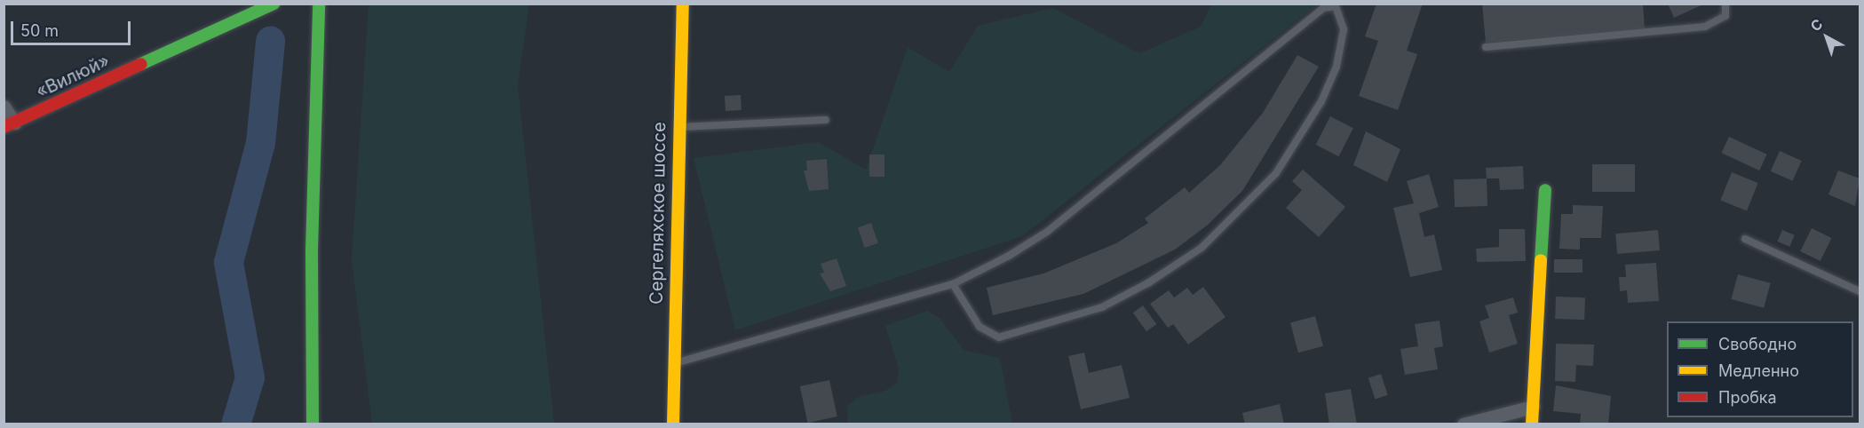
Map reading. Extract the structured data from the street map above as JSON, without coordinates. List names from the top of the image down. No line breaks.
{"streets":{"main road":["«Вилюй»","Сергеляхское шоссе"]},"legend":["Свободно","Медленно","Пробка"],"scale_bar":"50 m","north":"top left"}
